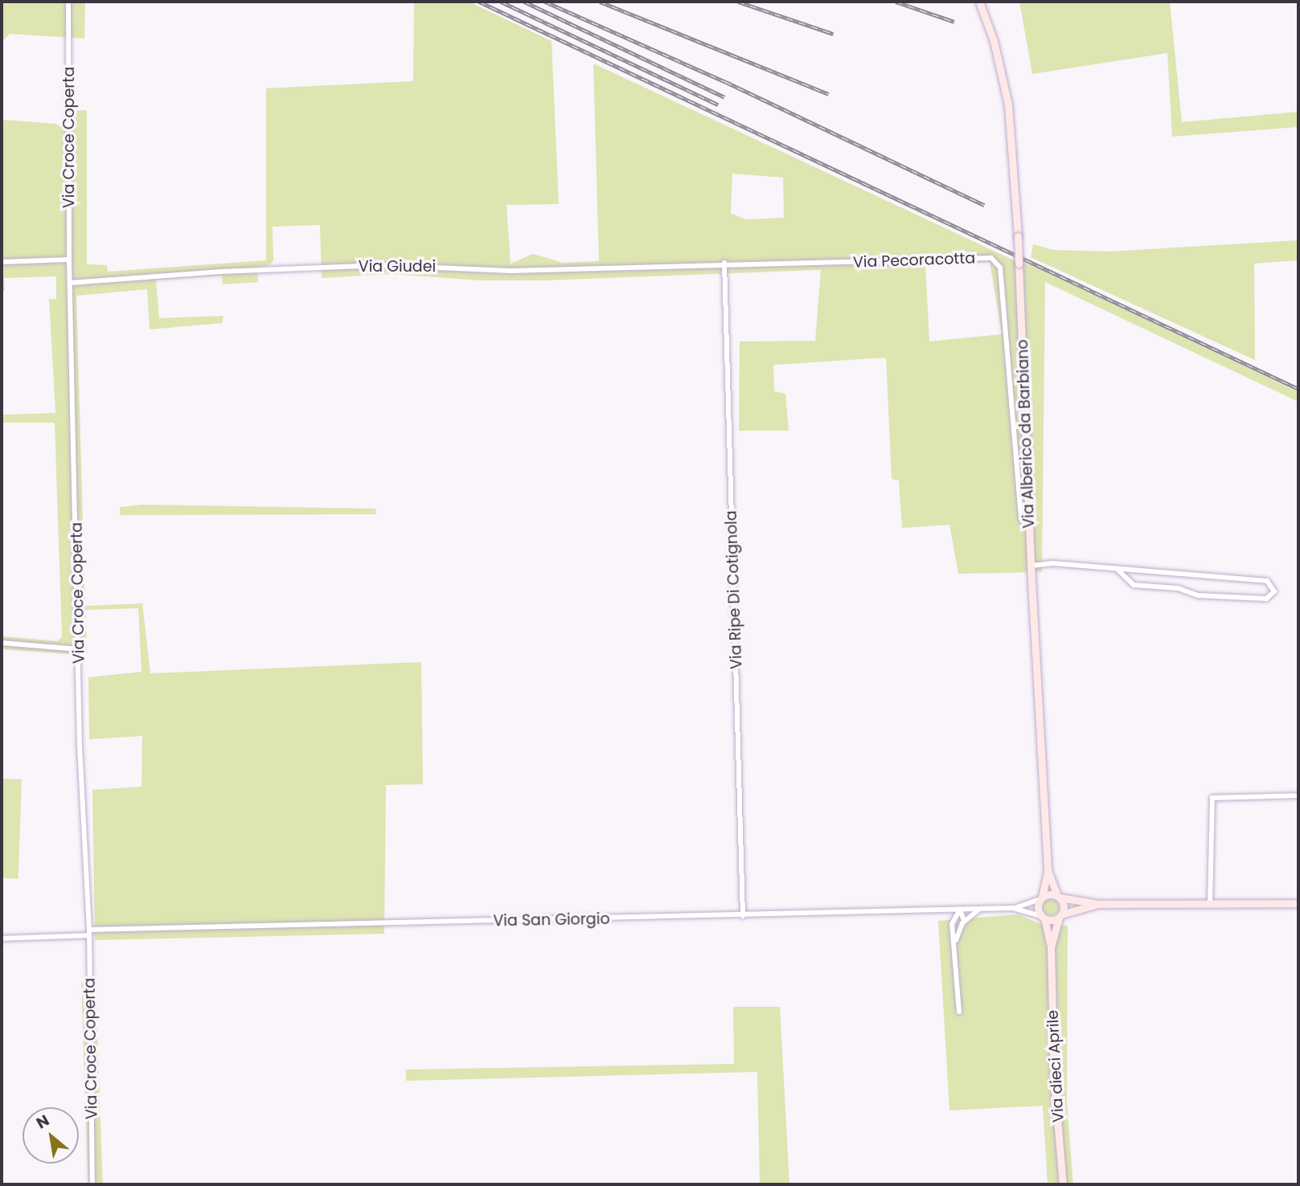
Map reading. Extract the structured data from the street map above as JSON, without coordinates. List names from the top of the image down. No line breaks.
{"streets":{"main road":["Via Alberico da Barbiano","Via dieci Aprile"],"street":["Via Croce Coperta","Via Pecoracotta","Via Giudei","Via Ripe Di Cotignola","Via San Giorgio"]},"crossings":[["Via Croce Coperta","Via Giudei"],["Via Croce Coperta","Via San Giorgio"],["Via Pecoracotta","Via Giudei"],["Via Pecoracotta","Via Alberico da Barbiano"],["Via Pecoracotta","Via Ripe Di Cotignola"],["Via Giudei","Via Ripe Di Cotignola"],["Via Alberico da Barbiano","Via San Giorgio"],["Via Alberico da Barbiano","Via dieci Aprile"],["Via Ripe Di Cotignola","Via San Giorgio"],["Via San Giorgio","Via dieci Aprile"]],"north":"top left"}
